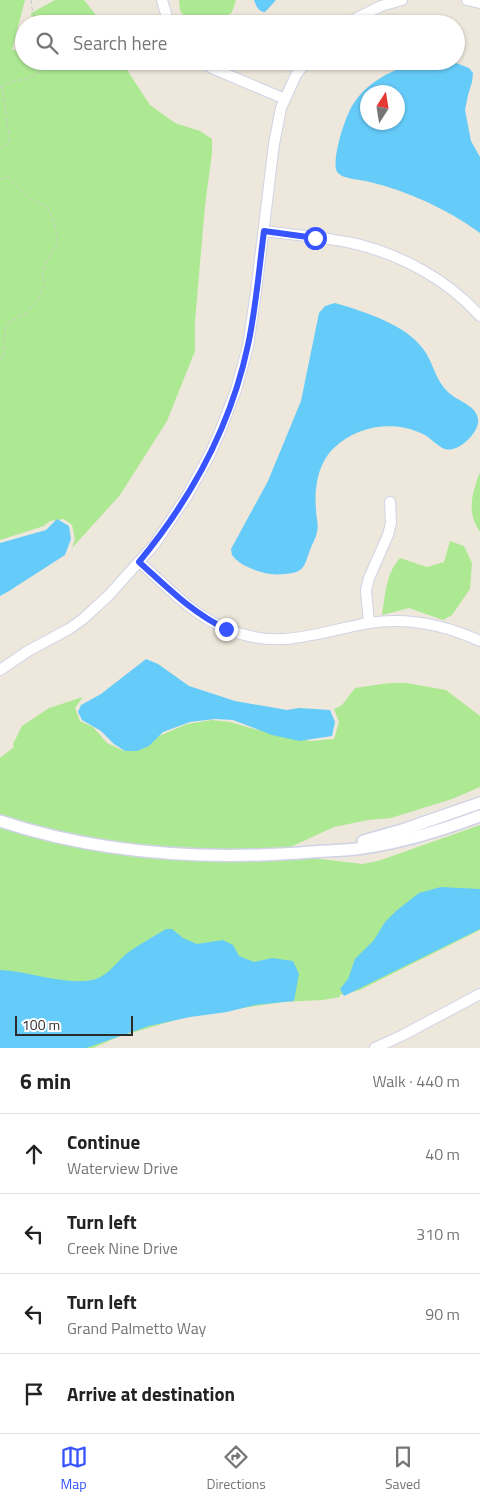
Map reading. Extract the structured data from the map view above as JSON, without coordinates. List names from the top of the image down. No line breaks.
{"scale_bar":"100 m","north":"top","page":{"search":"Search here","scale":"100 m","heading":["6 min","Walk · 440 m"],"list":[["Continue","Waterview Drive","40 m"],["Turn left","Creek Nine Drive","310 m"],["Turn left","Grand Palmetto Way","90 m"],"Arrive at destination"],"nav":["Map","Directions","Saved"]}}
